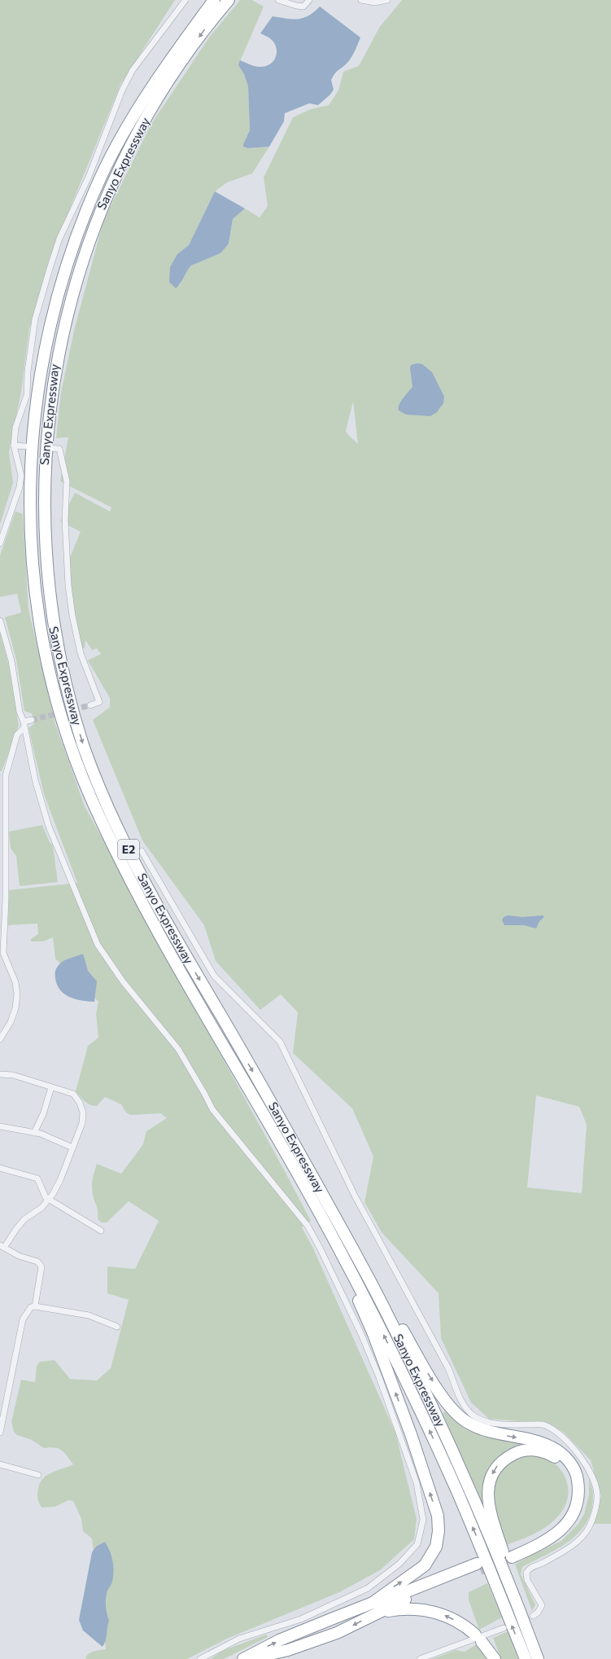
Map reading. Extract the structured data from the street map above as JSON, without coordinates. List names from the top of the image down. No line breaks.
{"streets":{"highway":["Sanyo Expressway","E2"]}}
